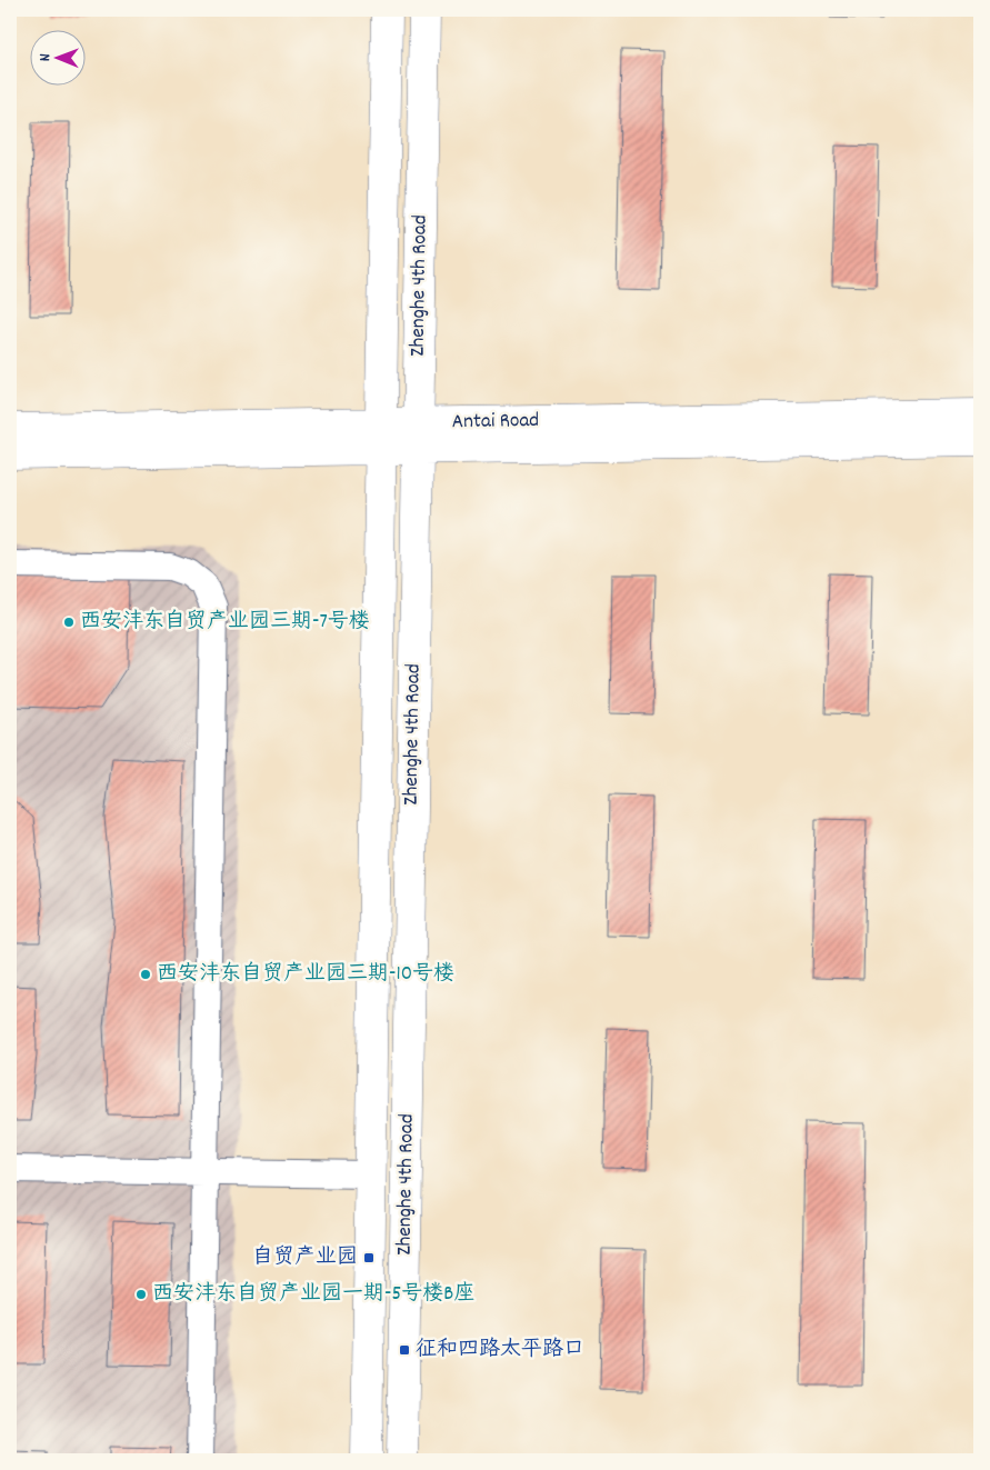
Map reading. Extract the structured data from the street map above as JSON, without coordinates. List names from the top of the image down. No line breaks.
{"streets":{"street":["Zhenghe 4th Road","Antai Road"]},"crossings":[["Zhenghe 4th Road","Antai Road"]],"places":{"other":["西安沣东自贸产业园三期-7号楼","西安沣东自贸产业园三期-10号楼","西安沣东自贸产业园一期-5号楼B座"],"transit":["自贸产业园","征和四路太平路口"]},"north":"left"}
